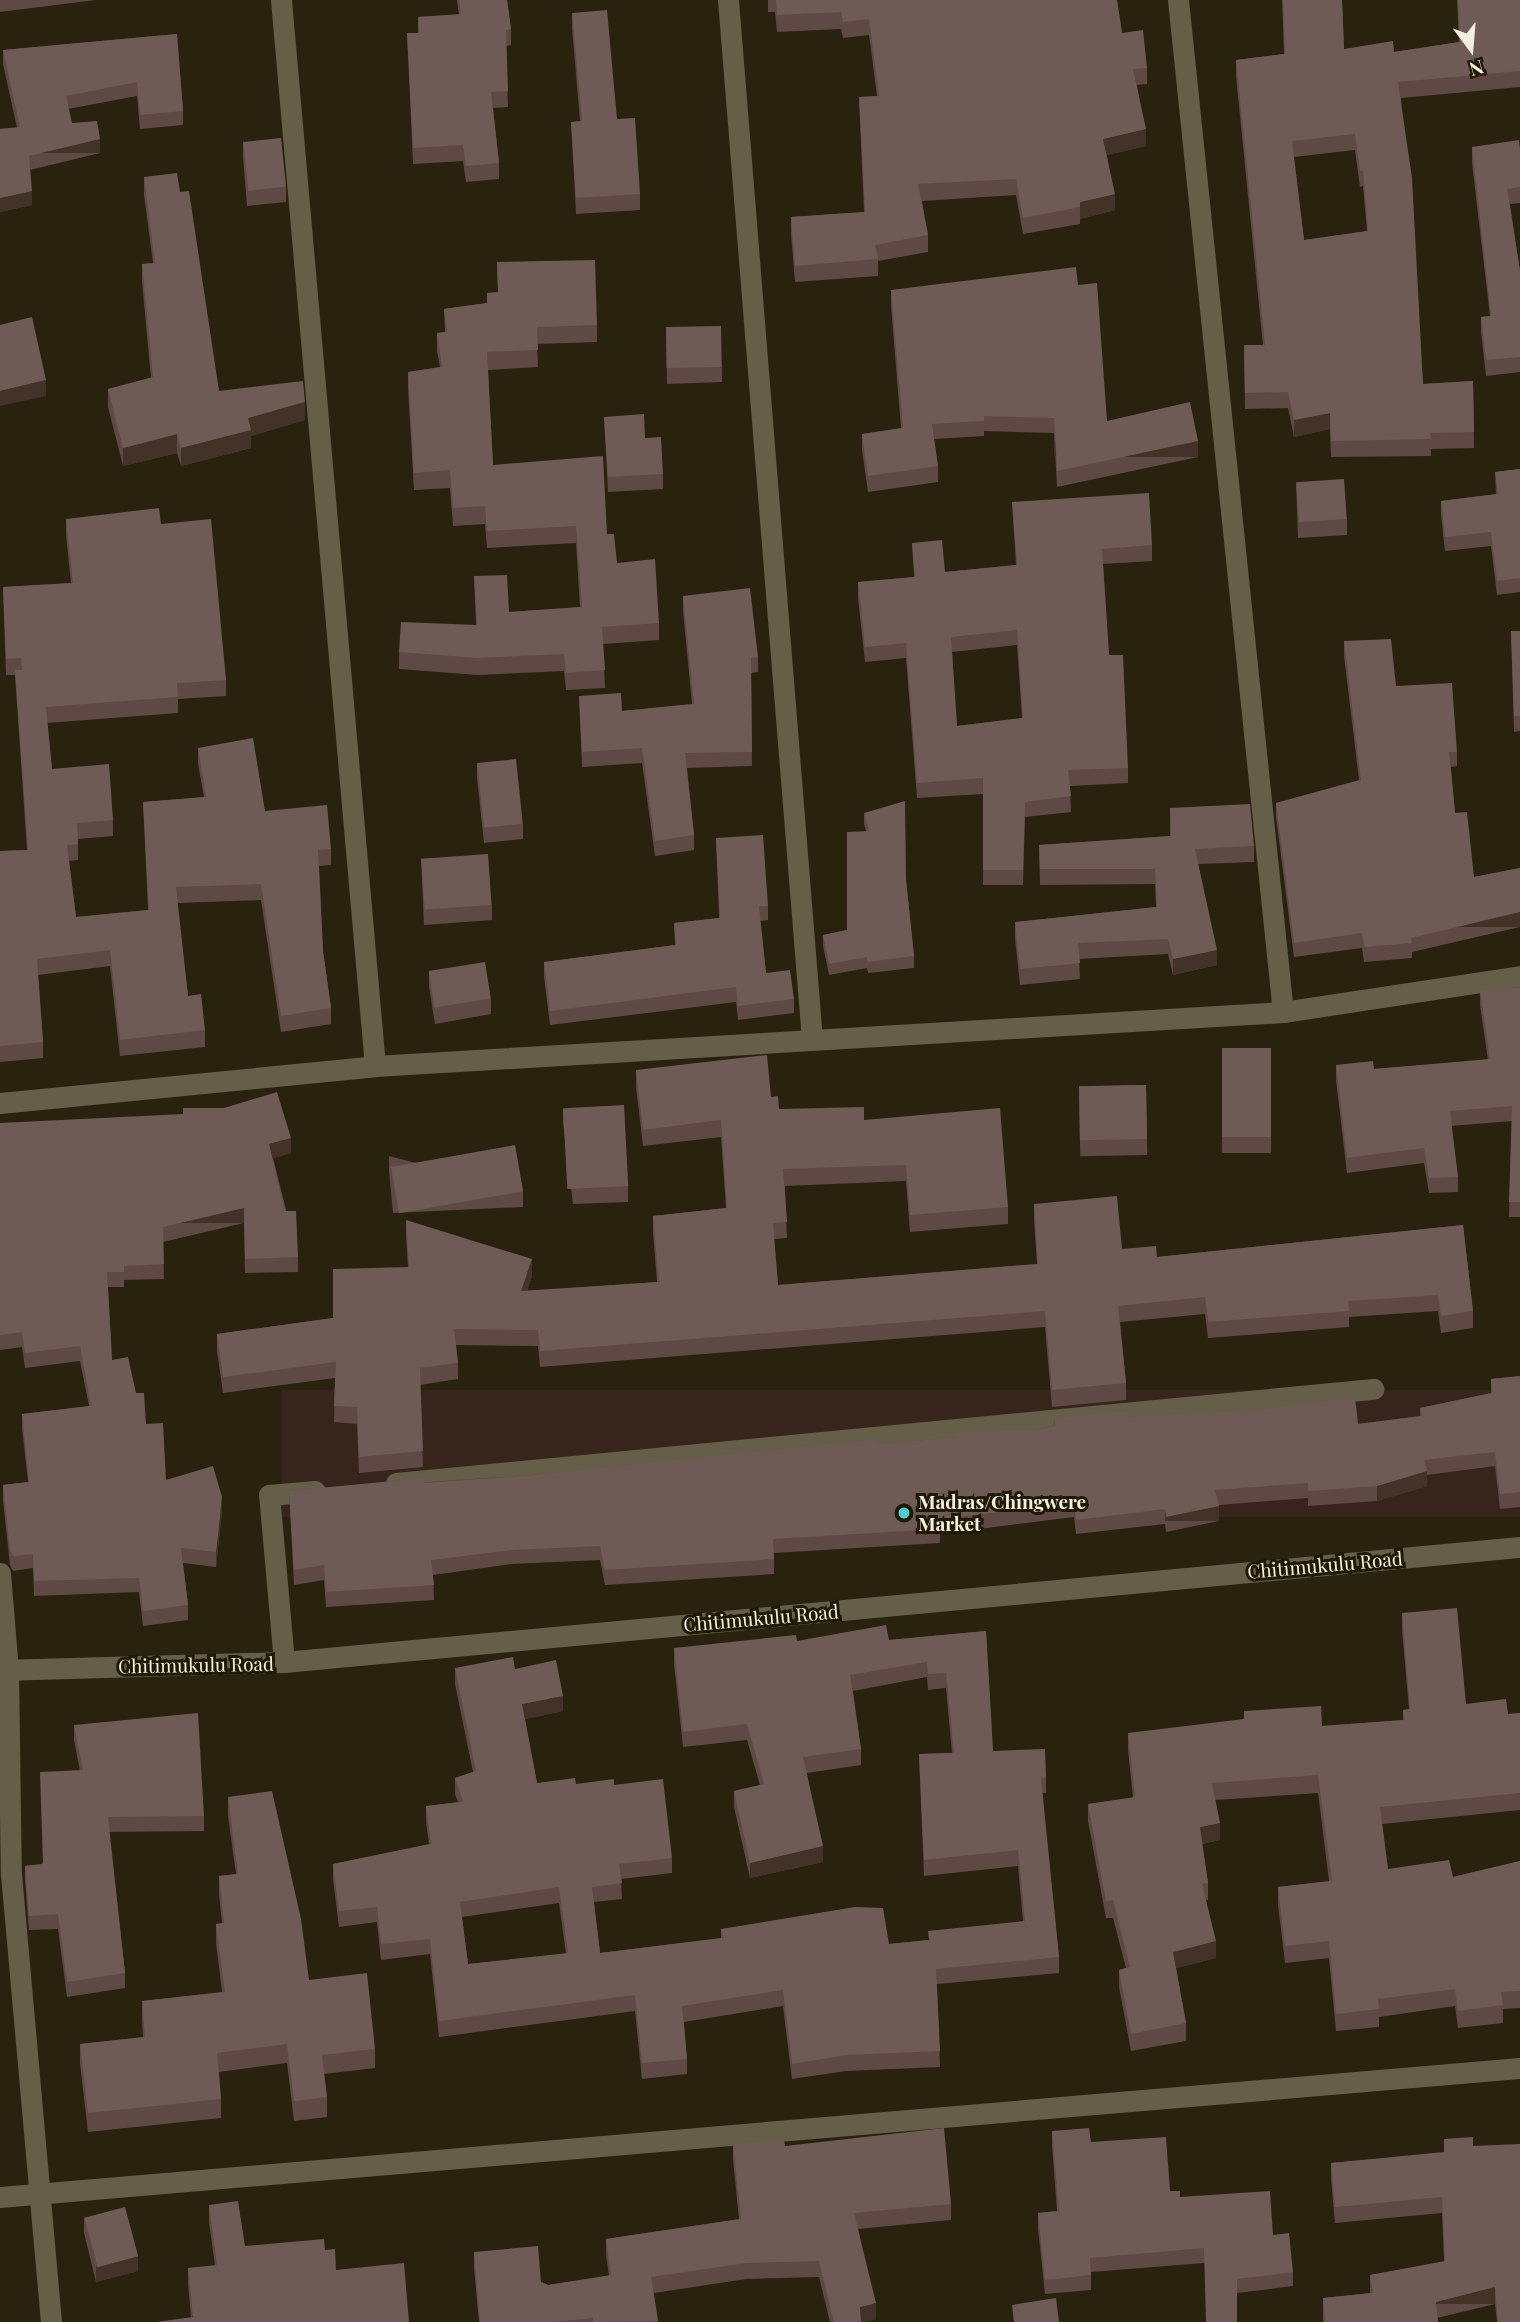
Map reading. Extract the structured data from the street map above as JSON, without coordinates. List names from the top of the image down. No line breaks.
{"streets":{"street":["Chitimukulu Road"]},"places":["Madras/Chingwere Market"],"north":"bottom"}
